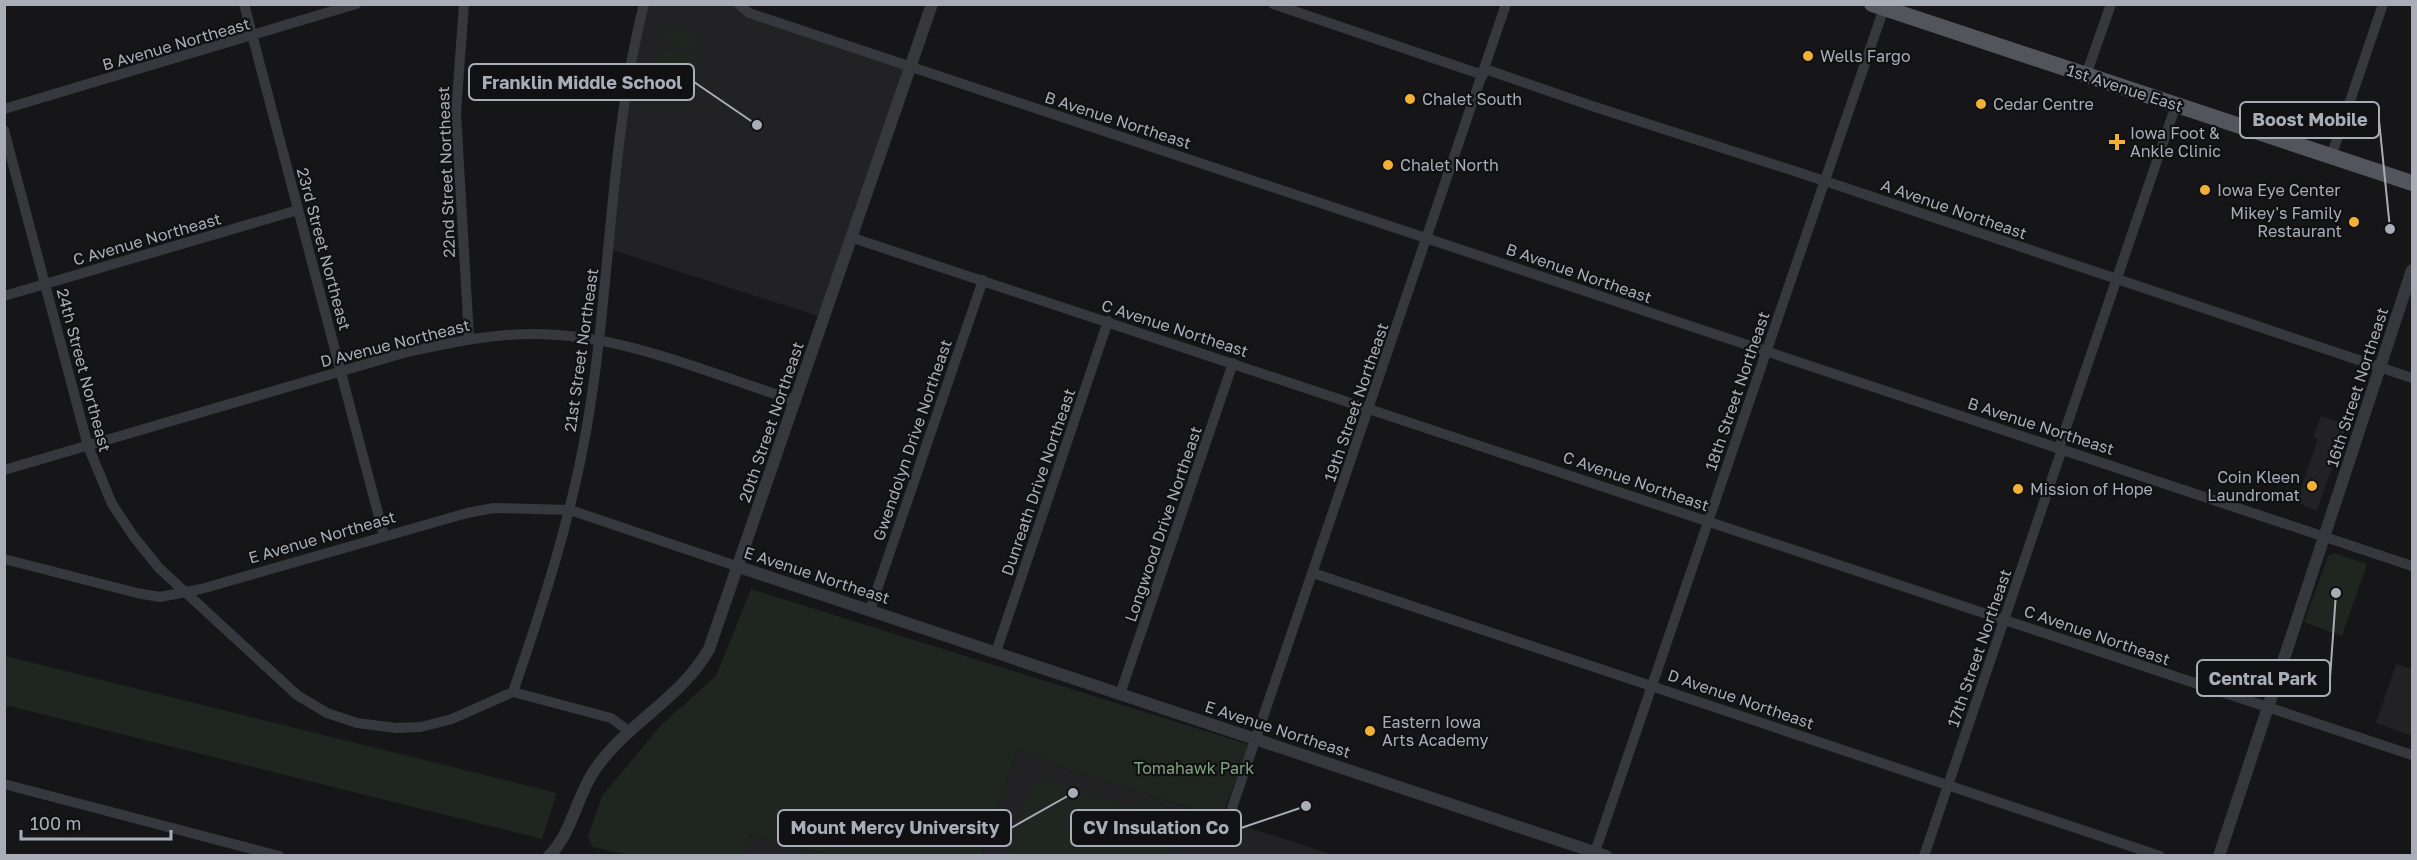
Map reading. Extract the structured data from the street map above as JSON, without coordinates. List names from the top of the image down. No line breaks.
{"streets":{"main road":["1st Avenue East"],"street":["B Avenue Northeast","22nd Street Northeast","A Avenue Northeast","C Avenue Northeast","23rd Street Northeast","D Avenue Northeast","21st Street Northeast","24th Street Northeast","16th Street Northeast","18th Street Northeast","19th Street Northeast","20th Street Northeast","Gwendolyn Drive Northeast","Dunreath Drive Northeast","Longwood Drive Northeast","E Avenue Northeast","17th Street Northeast"]},"crossings":[["B Avenue Northeast","23rd Street Northeast"],["B Avenue Northeast","16th Street Northeast"],["B Avenue Northeast","18th Street Northeast"],["B Avenue Northeast","19th Street Northeast"],["B Avenue Northeast","20th Street Northeast"],["B Avenue Northeast","17th Street Northeast"],["1st Avenue East","18th Street Northeast"],["1st Avenue East","17th Street Northeast"],["22nd Street Northeast","D Avenue Northeast"],["A Avenue Northeast","16th Street Northeast"],["A Avenue Northeast","18th Street Northeast"],["A Avenue Northeast","19th Street Northeast"],["A Avenue Northeast","17th Street Northeast"],["C Avenue Northeast","23rd Street Northeast"],["C Avenue Northeast","24th Street Northeast"],["C Avenue Northeast","16th Street Northeast"],["C Avenue Northeast","18th Street Northeast"],["C Avenue Northeast","19th Street Northeast"],["C Avenue Northeast","20th Street Northeast"],["C Avenue Northeast","Gwendolyn Drive Northeast"],["C Avenue Northeast","Dunreath Drive Northeast"],["C Avenue Northeast","Longwood Drive Northeast"],["C Avenue Northeast","17th Street Northeast"],["23rd Street Northeast","D Avenue Northeast"],["23rd Street Northeast","E Avenue Northeast"],["D Avenue Northeast","21st Street Northeast"],["D Avenue Northeast","24th Street Northeast"],["D Avenue Northeast","18th Street Northeast"],["D Avenue Northeast","19th Street Northeast"],["D Avenue Northeast","20th Street Northeast"],["D Avenue Northeast","17th Street Northeast"],["21st Street Northeast","24th Street Northeast"],["21st Street Northeast","E Avenue Northeast"],["24th Street Northeast","E Avenue Northeast"],["18th Street Northeast","E Avenue Northeast"],["19th Street Northeast","E Avenue Northeast"],["20th Street Northeast","E Avenue Northeast"],["Gwendolyn Drive Northeast","E Avenue Northeast"],["Dunreath Drive Northeast","E Avenue Northeast"],["Longwood Drive Northeast","E Avenue Northeast"]],"parks":["Tomahawk Park"],"places":{"other":["Wells Fargo","Chalet South","Cedar Centre","Franklin Middle School","Chalet North","Iowa Eye Center","Mikey's Family Restaurant","Boost Mobile","Coin Kleen Laundromat","Mission of Hope","Central Park","Eastern Iowa Arts Academy","Mount Mercy University","CV Insulation Co"],"health":["Iowa Foot & Ankle Clinic"]},"scale_bar":"100 m"}
